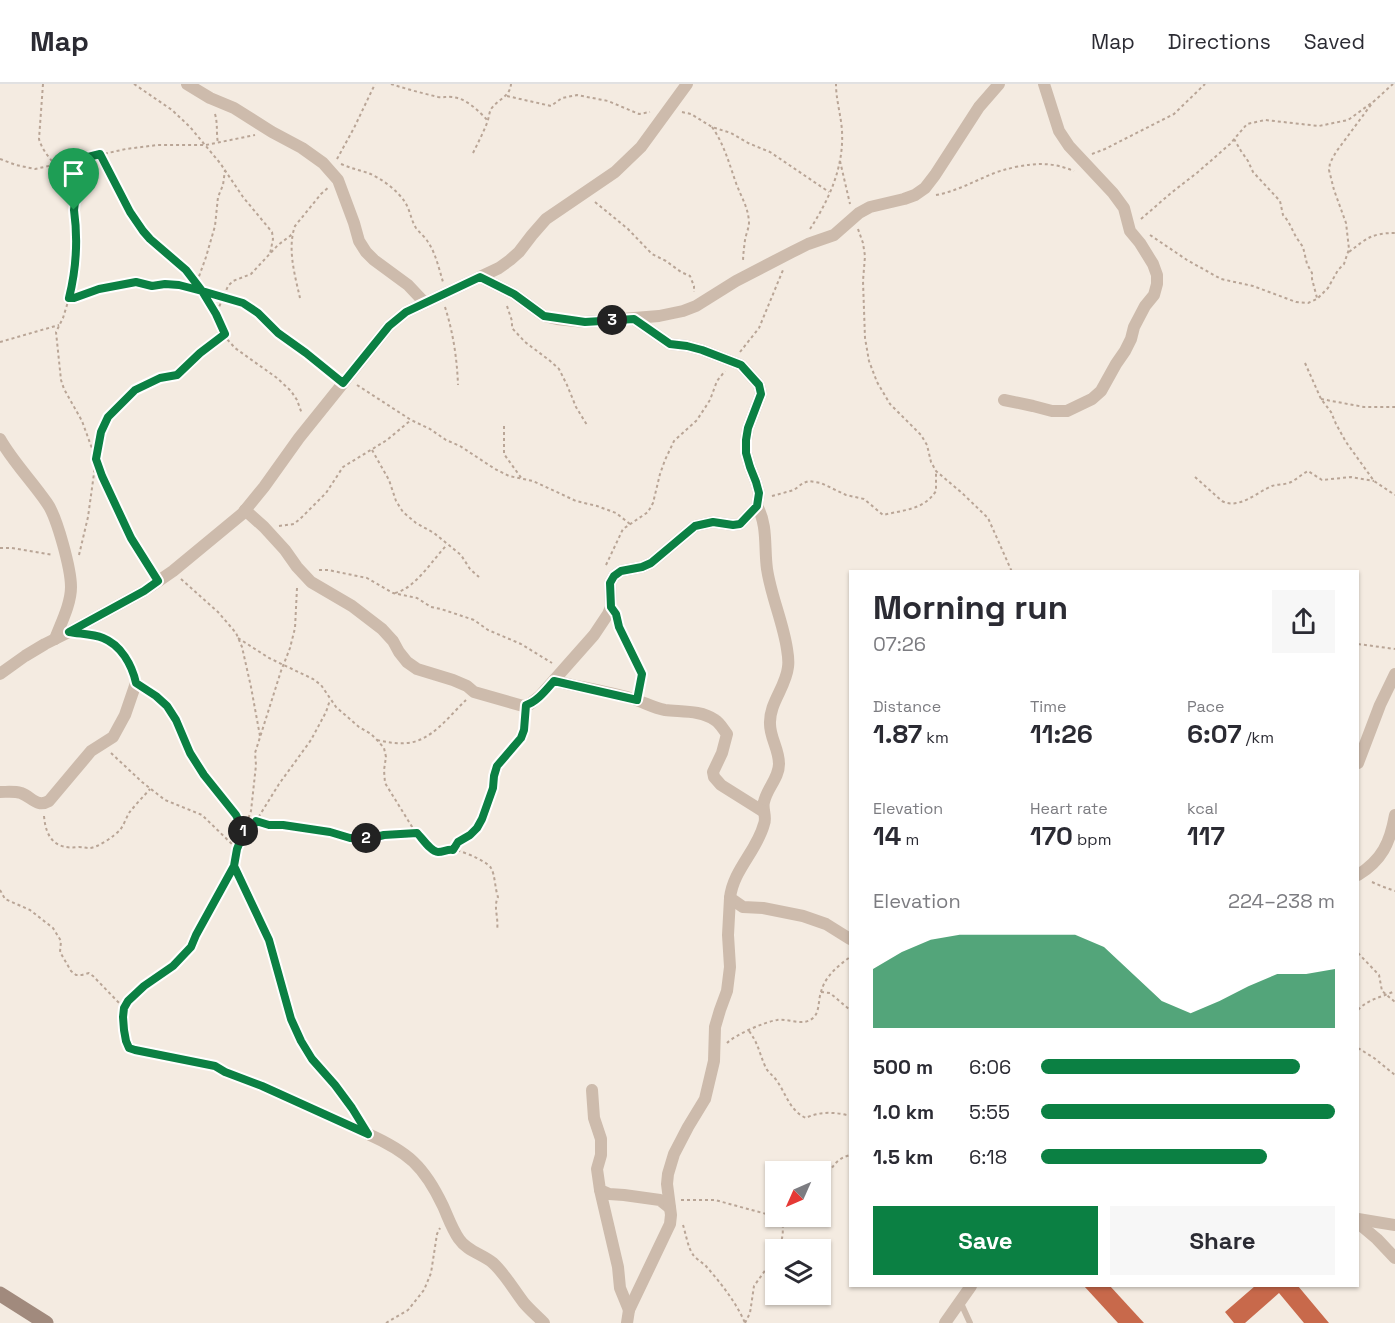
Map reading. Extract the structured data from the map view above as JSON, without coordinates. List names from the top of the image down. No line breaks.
{"north":"bottom left","page":{"header":"Map","nav":["Map","Directions","Saved"],"pins":["3","1","2"],"heading":["Morning run","07:26"],"stats":[["Distance","1.87 km"],["Time","11:26"],["Pace","6:07 /km"],["Elevation","14 m"],["Heart rate","170 bpm"],["kcal","117"]],"chart":["Elevation","224–238 m"],"list":[{"name":"500 m","note":"6:06"},{"name":"1.0 km","note":"5:55"},{"name":"1.5 km","note":"6:18"}],"buttons":["Save","Share"]}}
